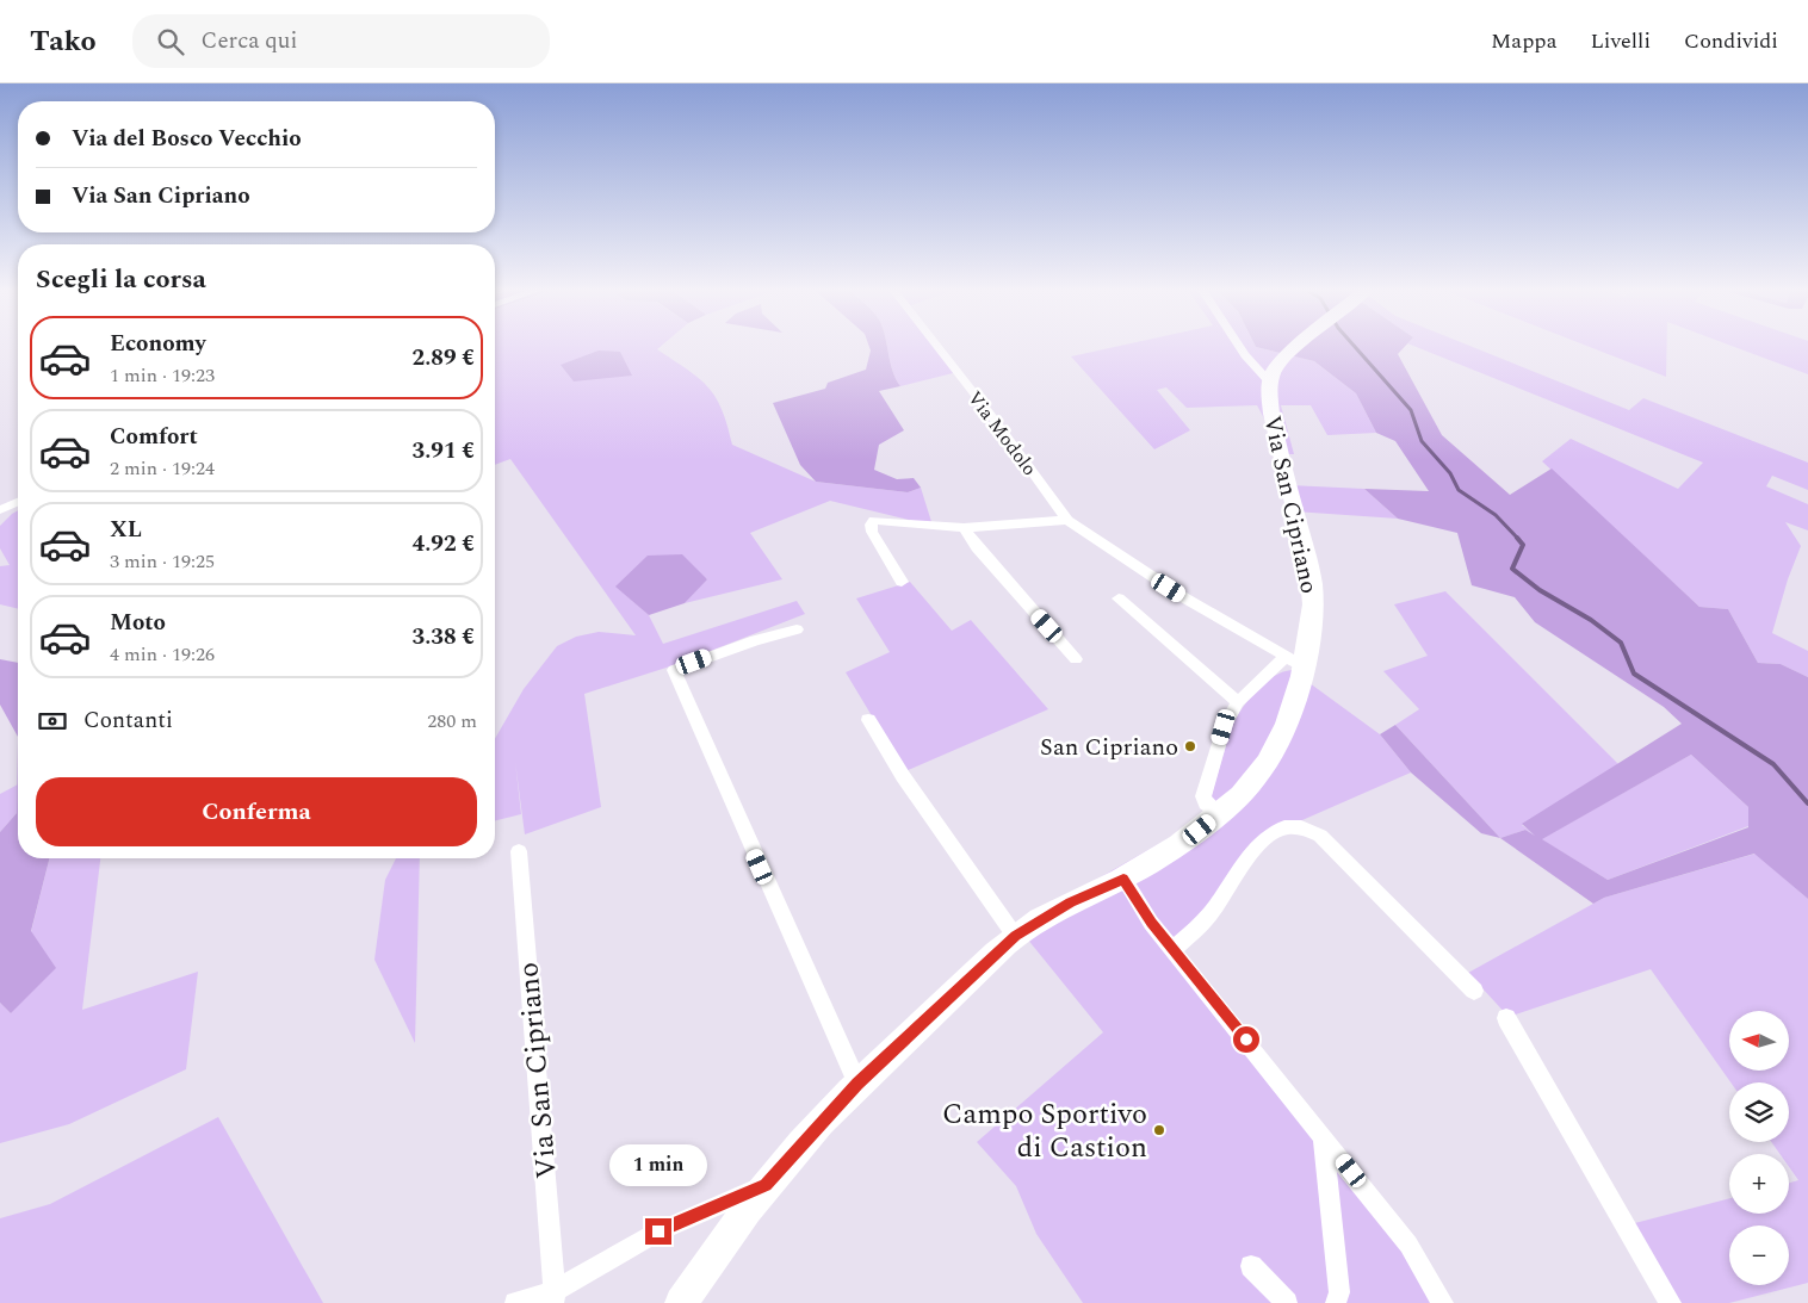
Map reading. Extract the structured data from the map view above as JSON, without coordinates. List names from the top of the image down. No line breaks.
{"streets":{"main road":["Via San Cipriano"],"street":["Via Modolo"]},"crossings":[["Via Modolo","Via San Cipriano"]],"places":["San Cipriano","Campo Sportivo di Castion"],"north":"left","page":{"header":"Tako","search":"Cerca qui","nav":["Mappa","Livelli","Condividi"],"banner":["Via del Bosco Vecchio","Via San Cipriano"],"heading":"Scegli la corsa","list":[{"name":"Economy","note":"1 min · 19:23","value":"2.89 €"},{"name":"Comfort","note":"2 min · 19:24","value":"3.91 €"},{"name":"XL","note":"3 min · 19:25","value":"4.92 €"},{"name":"Moto","note":"4 min · 19:26","value":"3.38 €"}],"pay":["Contanti","280 m"],"buttons":"Conferma","map_buttons":["+","−"],"bubble":"1 min"}}
